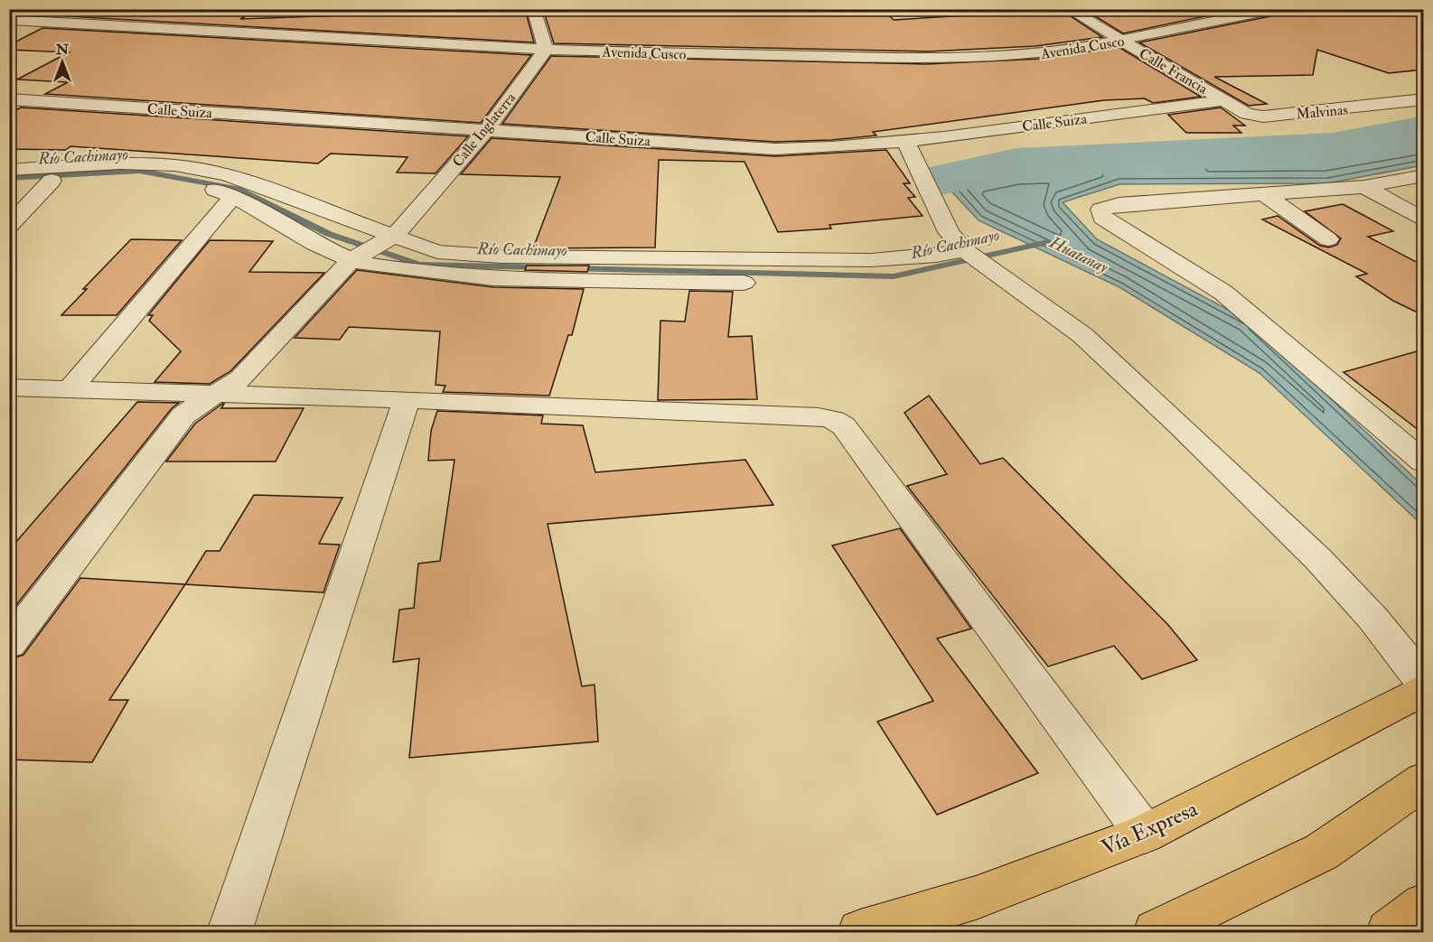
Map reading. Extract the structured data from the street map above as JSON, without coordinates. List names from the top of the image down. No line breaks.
{"streets":{"main road":["Vía Expresa"],"street":["Avenida Cusco","Calle Francia","Calle Suiza","Malvinas","Calle Inglaterra"]},"crossings":[["Avenida Cusco","Calle Francia"],["Avenida Cusco","Calle Inglaterra"],["Calle Francia","Calle Suiza"],["Calle Francia","Malvinas"],["Calle Suiza","Malvinas"],["Calle Suiza","Calle Inglaterra"]],"water":["Río Cachimayo","Huatanay"],"north":"top"}
